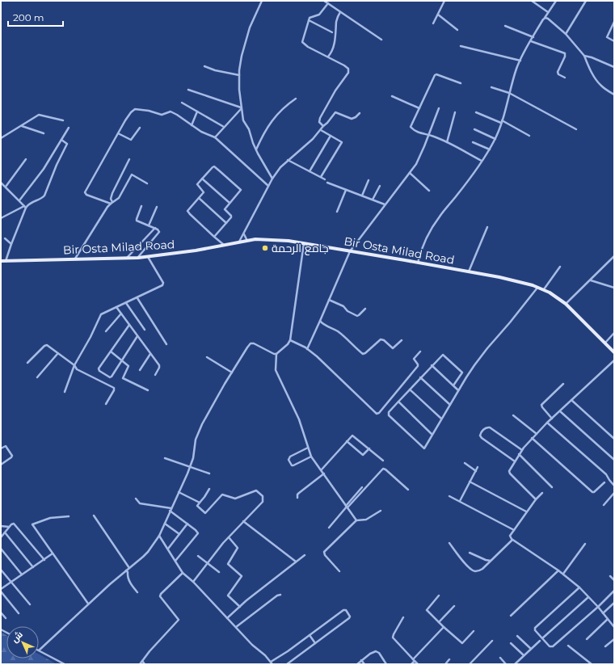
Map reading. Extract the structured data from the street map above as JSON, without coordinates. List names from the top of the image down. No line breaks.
{"streets":{"main road":["Bir Osta Milad Road"]},"places":["جامع الرحمة"],"scale_bar":"200 m","north":"top left"}
